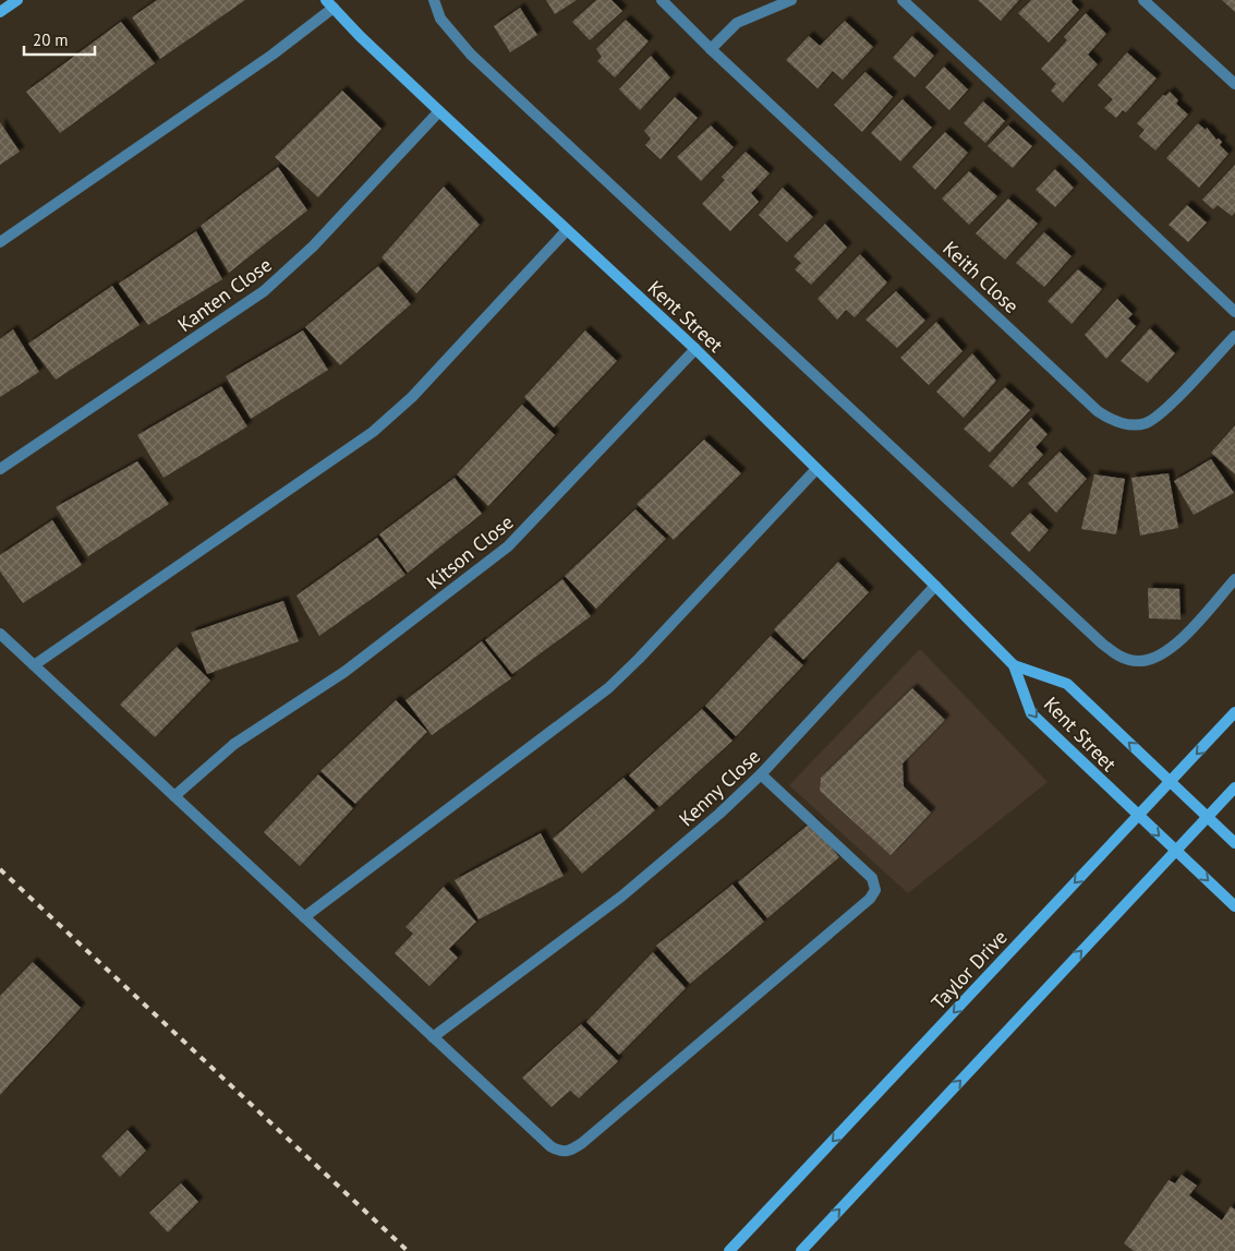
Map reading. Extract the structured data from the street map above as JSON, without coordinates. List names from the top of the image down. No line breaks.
{"streets":{"street":["Keith Close","Kanten Close","Kent Street","Kitson Close","Kenny Close","Taylor Drive"]},"crossings":[["Kanten Close","Kent Street"],["Kent Street","Kitson Close"],["Kent Street","Kenny Close"],["Kent Street","Taylor Drive"]],"scale_bar":"20 m"}
